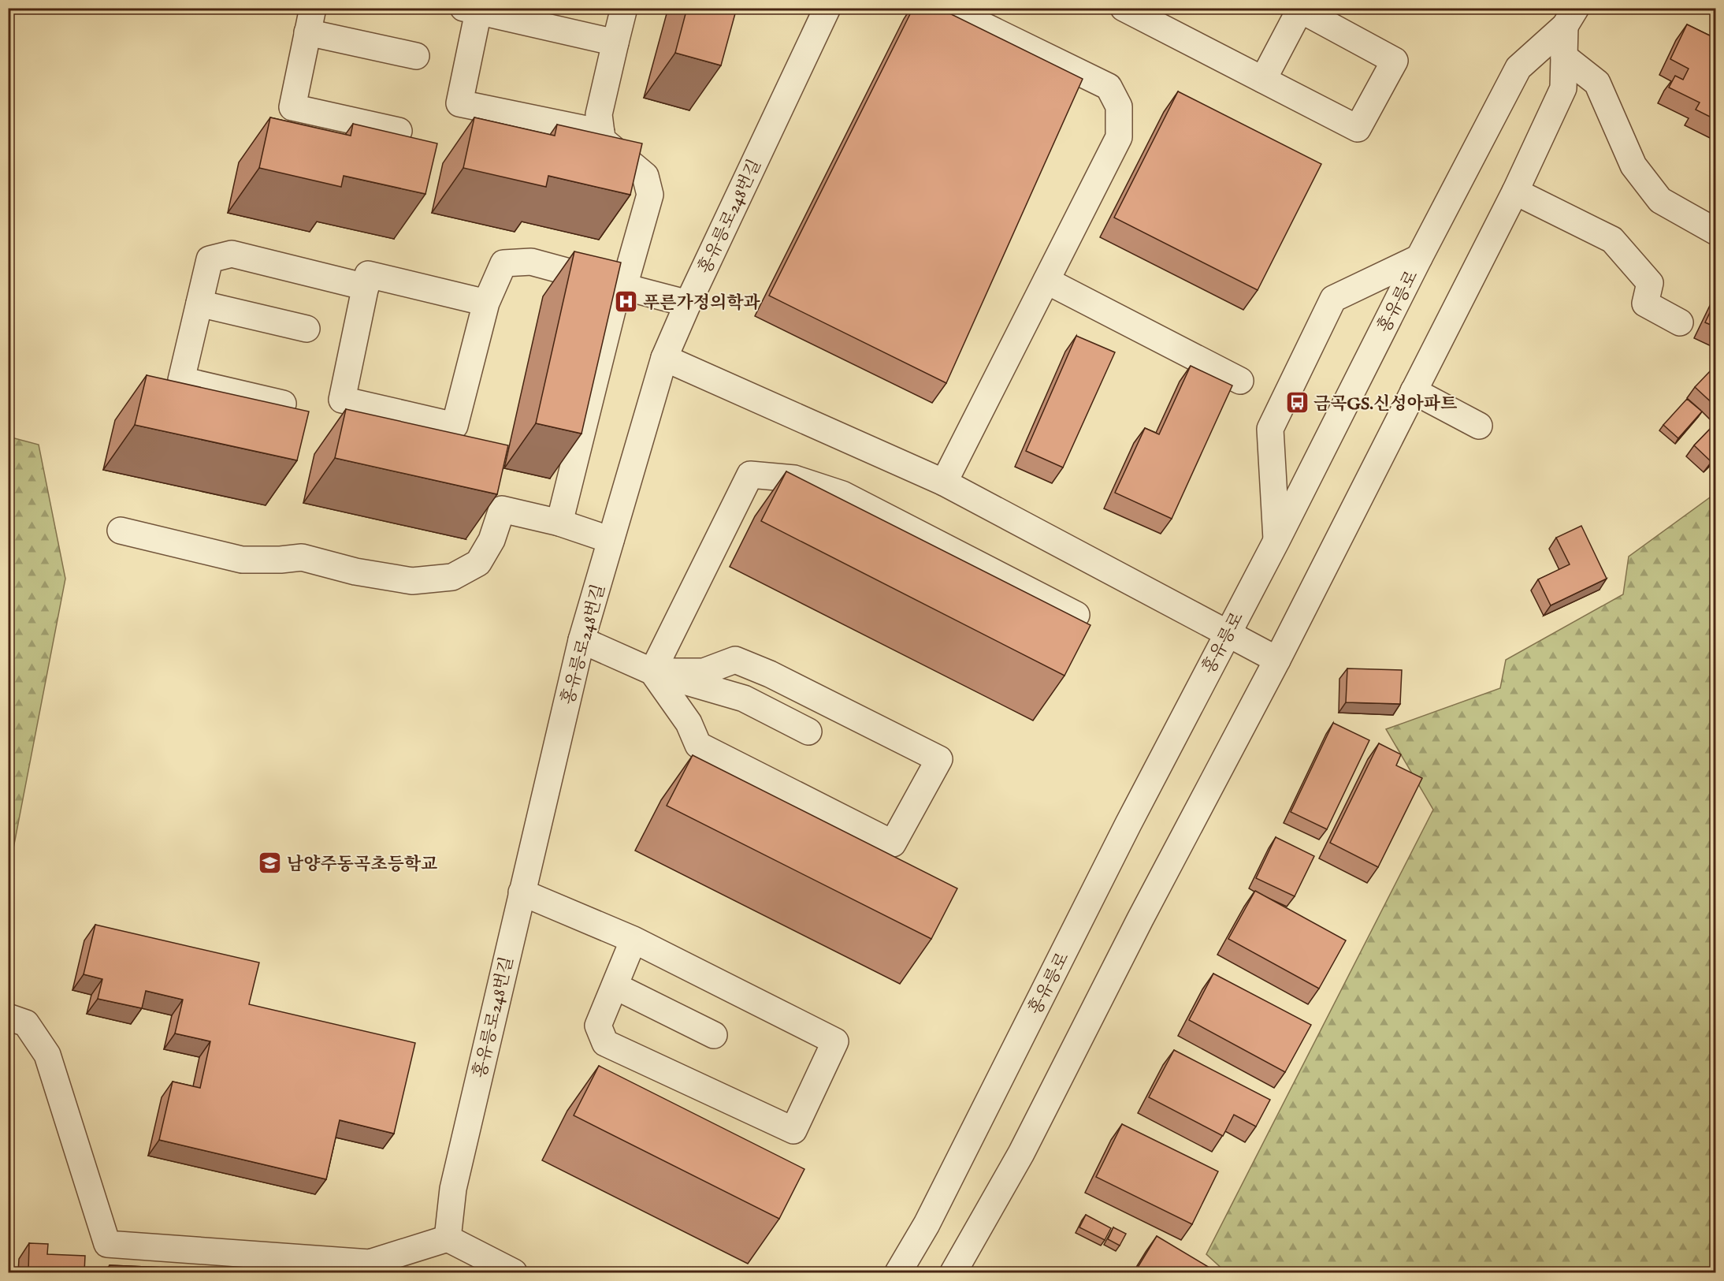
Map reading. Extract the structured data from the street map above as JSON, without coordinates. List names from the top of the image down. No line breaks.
{"streets":{"street":["홍유릉로248번길","홍유릉로"]},"places":{"hospital":["푸른가정의학과"],"bus stop":["금곡GS.신성아파트"],"school or university":["남양주동곡초등학교"]}}
